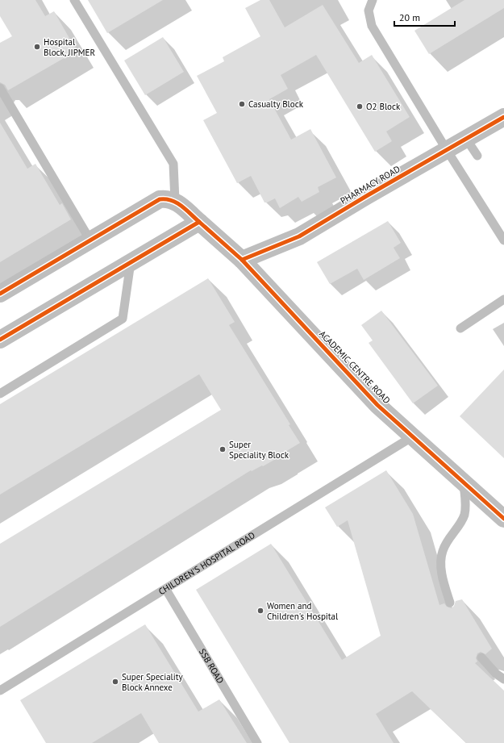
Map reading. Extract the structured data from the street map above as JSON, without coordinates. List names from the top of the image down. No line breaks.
{"streets":{"street":["PHARMACY ROAD","ACADEMIC CENTRE ROAD"],"lane":["CHILDREN'S HOSPITAL ROAD","SSB ROAD"]},"crossings":[["PHARMACY ROAD","ACADEMIC CENTRE ROAD"],["ACADEMIC CENTRE ROAD","CHILDREN'S HOSPITAL ROAD"],["CHILDREN'S HOSPITAL ROAD","SSB ROAD"]],"places":["Hospital Block, JIPMER","Casualty Block","O2 Block","Super Speciality Block","Women and Children's Hospital","Super Speciality Block Annexe"],"scale_bar":"20 m"}
